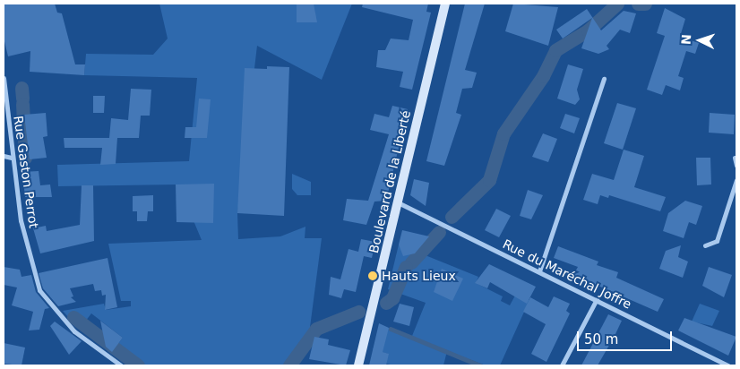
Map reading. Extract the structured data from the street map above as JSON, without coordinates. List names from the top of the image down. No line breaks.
{"streets":{"street":["Rue Gaston Perrot","Boulevard de la Liberté","Rue du Maréchal Joffre"]},"crossings":[["Boulevard de la Liberté","Rue du Maréchal Joffre"]],"places":["Hauts Lieux"],"scale_bar":"50 m","north":"left"}
